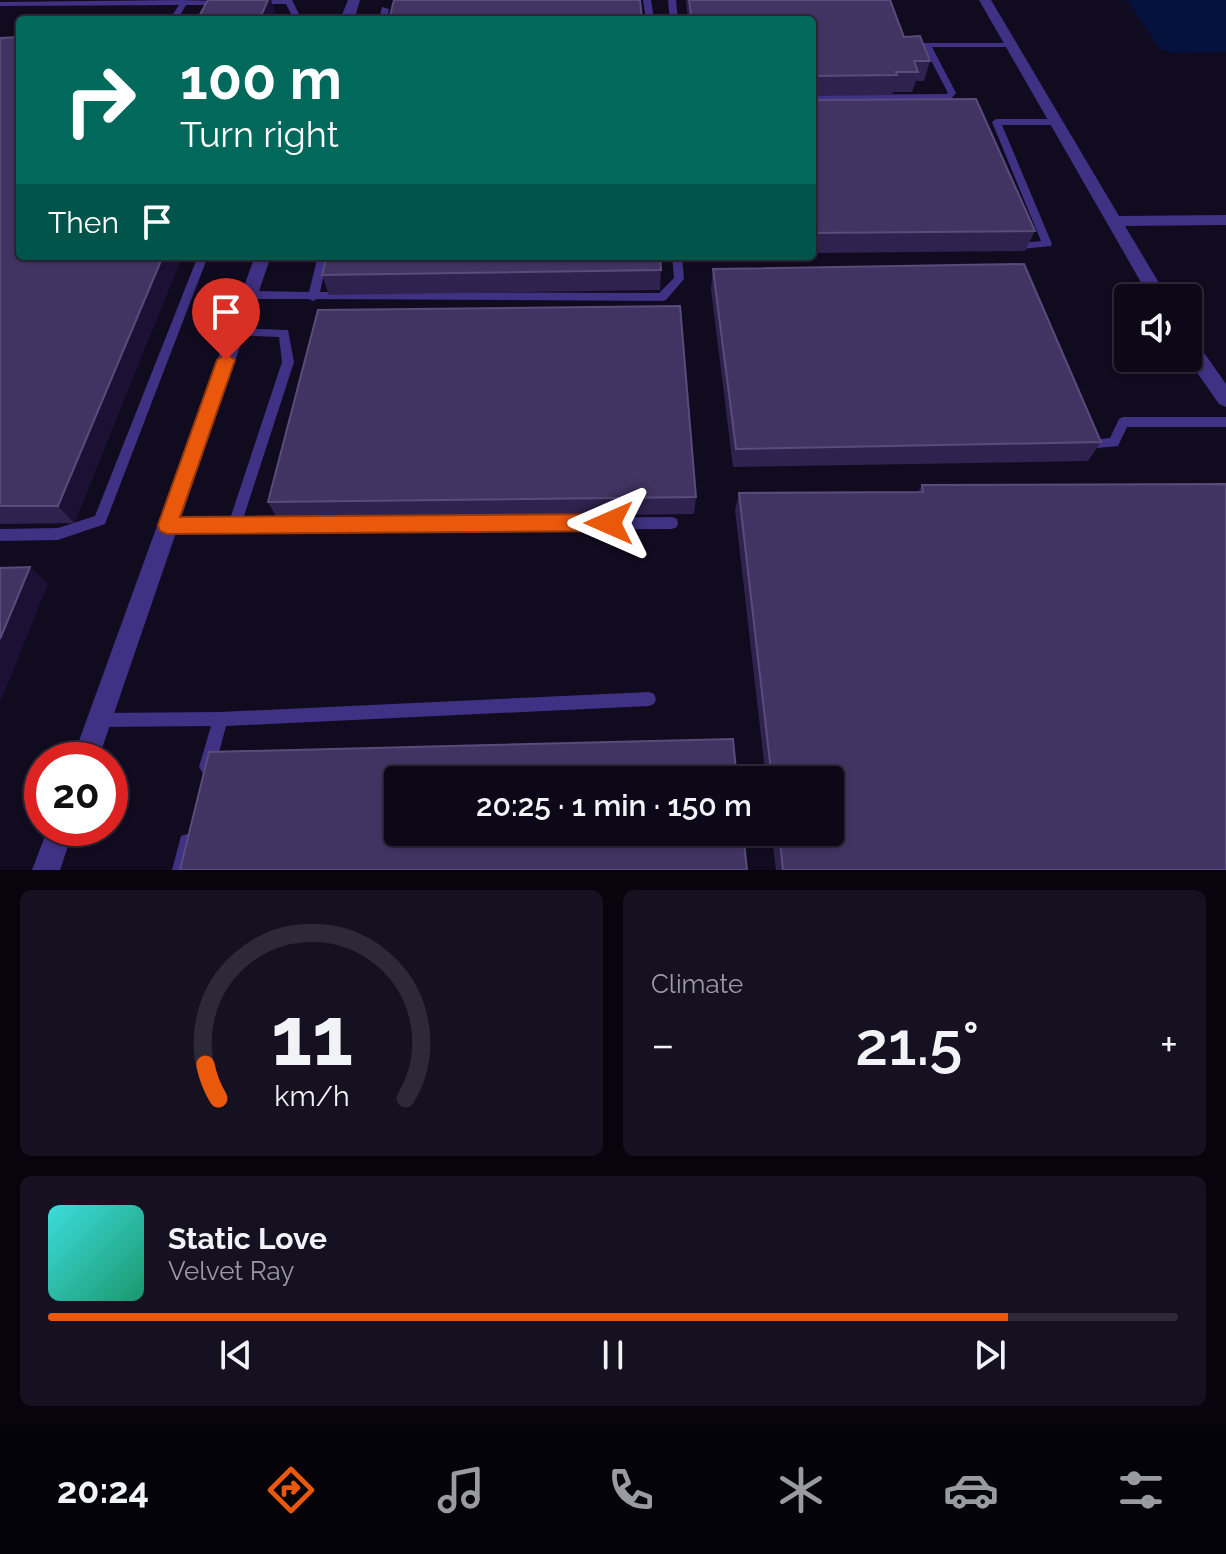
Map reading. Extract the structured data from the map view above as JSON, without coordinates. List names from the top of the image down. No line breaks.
{"page":{"turn":["100 m","Turn right"],"then":"Then","limit":"20","trip":"20:25 · 1 min · 150 m","tile":"Climate","heat":["−","21.5°","+"],"song":["Static Love","Velvet Ray"],"tabs":"20:24","gauge":["11","km/h"]}}
